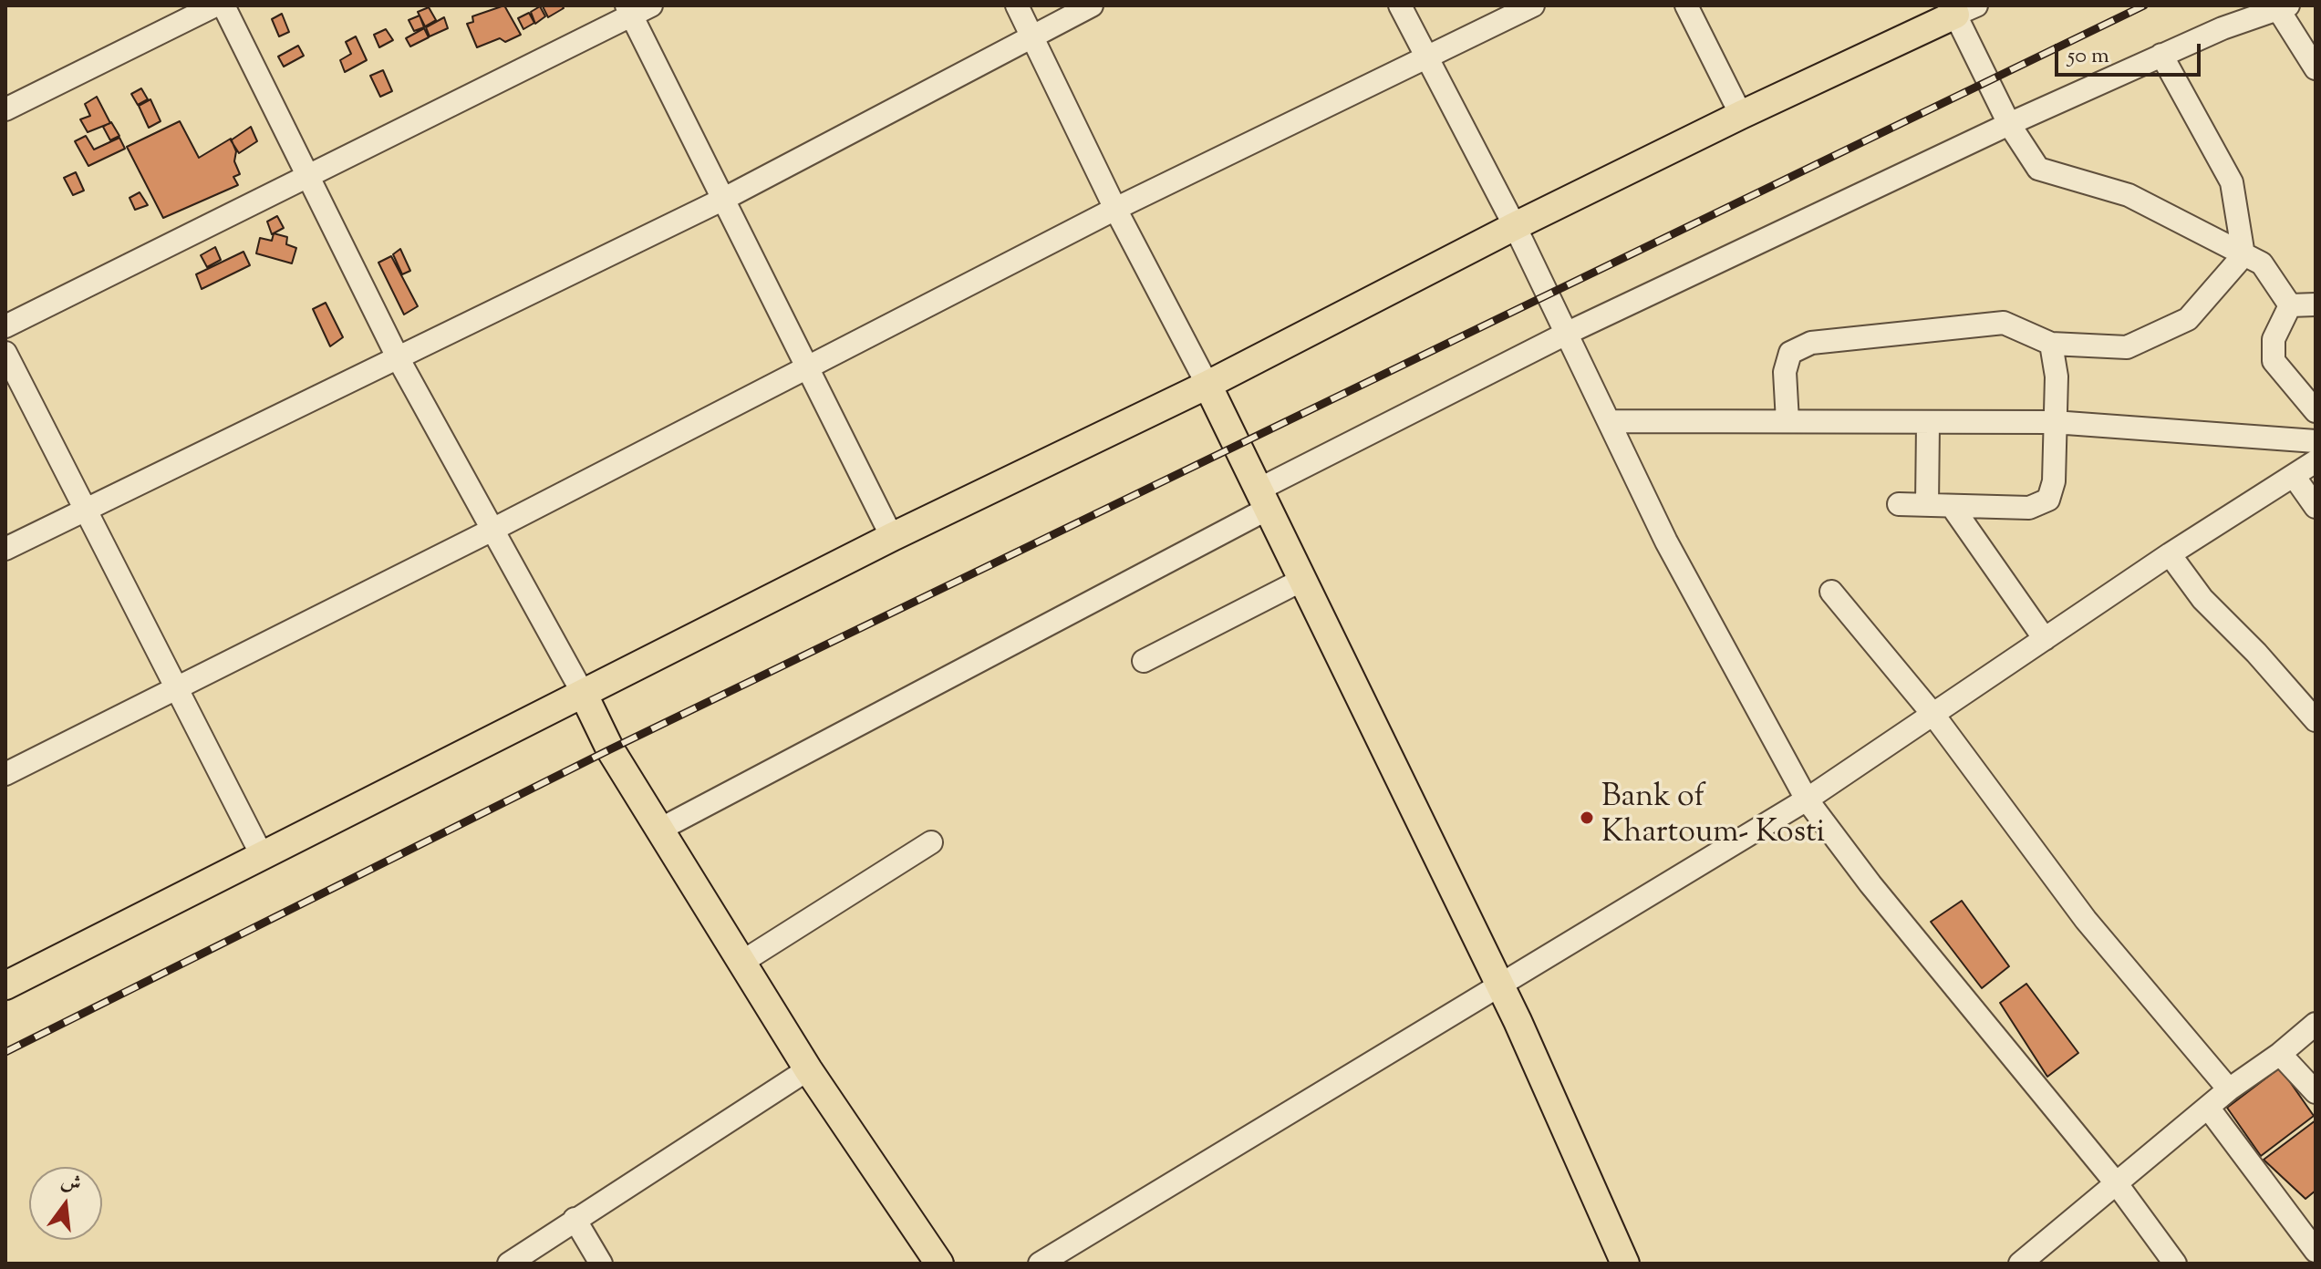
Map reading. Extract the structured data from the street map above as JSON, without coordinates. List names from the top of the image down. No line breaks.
{"places":["Bank of Khartoum- Kosti"],"scale_bar":"50 m","north":"top"}
